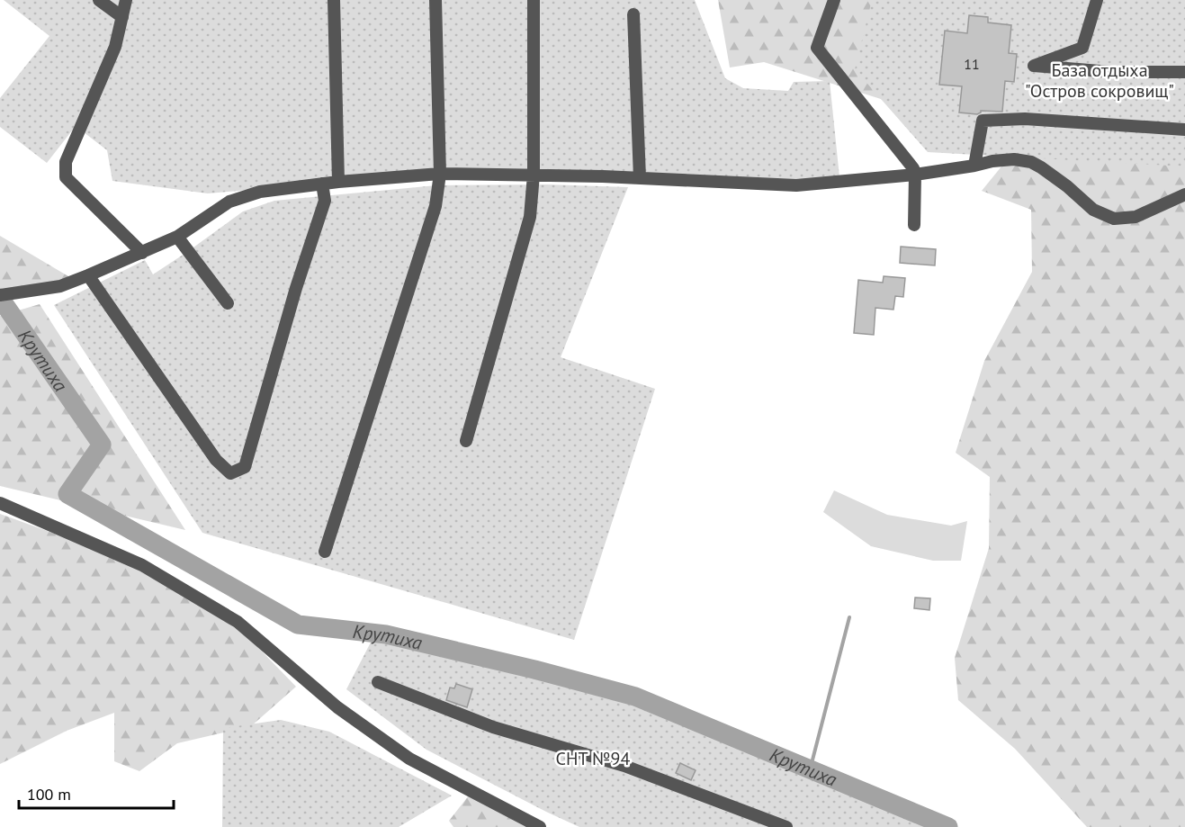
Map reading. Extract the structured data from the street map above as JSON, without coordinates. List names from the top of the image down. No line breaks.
{"water":["Крутиха"],"parks":["База отдыха \"Остров сокровищ\"","СНТ №94"],"house_numbers":["11"],"scale_bar":"100 m"}
